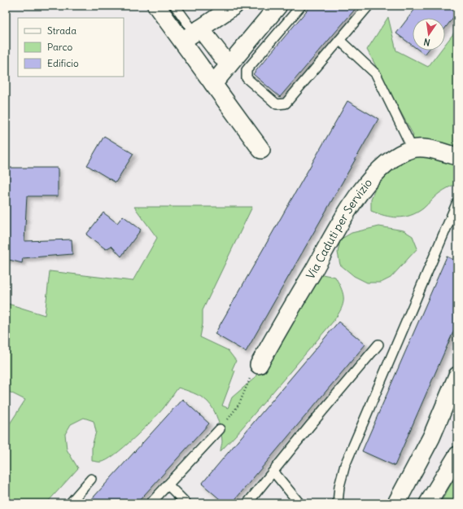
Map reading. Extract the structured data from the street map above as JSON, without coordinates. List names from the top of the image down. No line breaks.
{"streets":{"street":["Via Caduti per Servizio"]},"legend":["Strada","Parco","Edificio"],"north":"bottom"}
